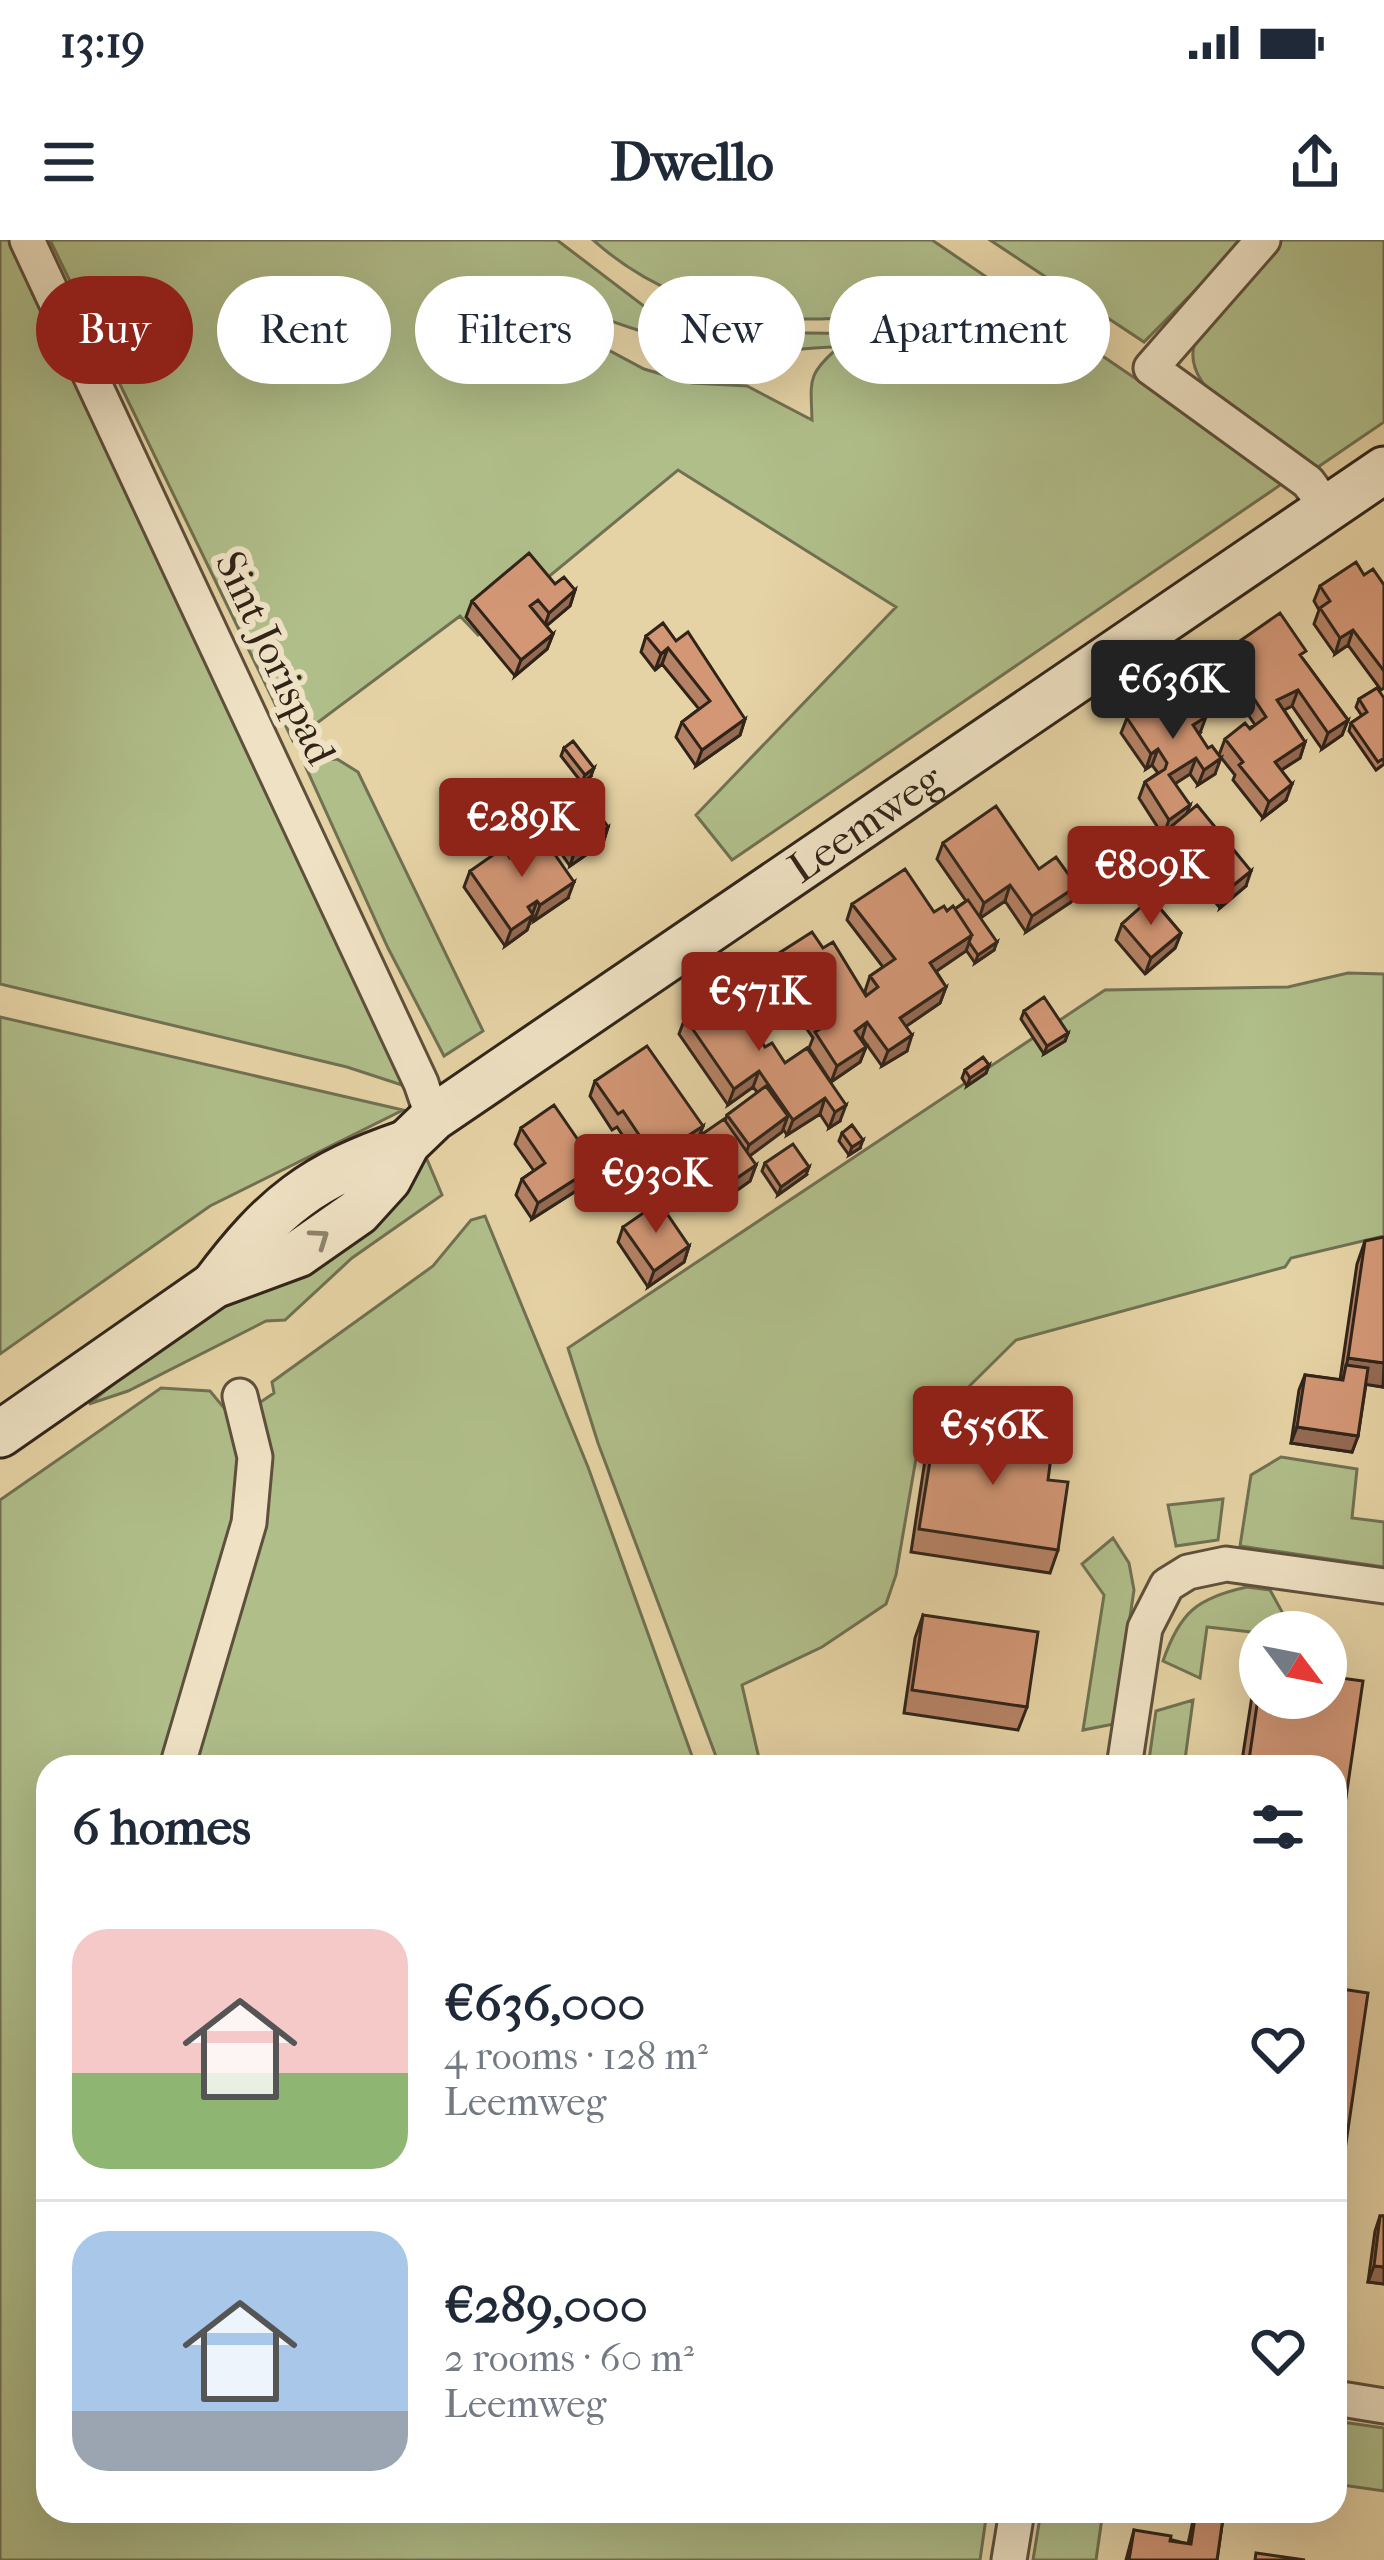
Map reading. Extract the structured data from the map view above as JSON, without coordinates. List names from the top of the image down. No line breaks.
{"streets":{"street":["Sint Jorispad","Leemweg"]},"crossings":[["Sint Jorispad","Leemweg"]],"north":"bottom right","page":{"status":"13:19","header":"Dwello","chip":["Buy","Rent","Filters","New","Apartment"],"price":["€636K","€289K","€809K","€571K","€930K","€556K"],"heading":"6 homes","list":[{"name":"€636,000","note":"4 rooms · 128 m² · Leemweg"},{"name":"€289,000","note":"2 rooms · 60 m² · Leemweg"}]}}
